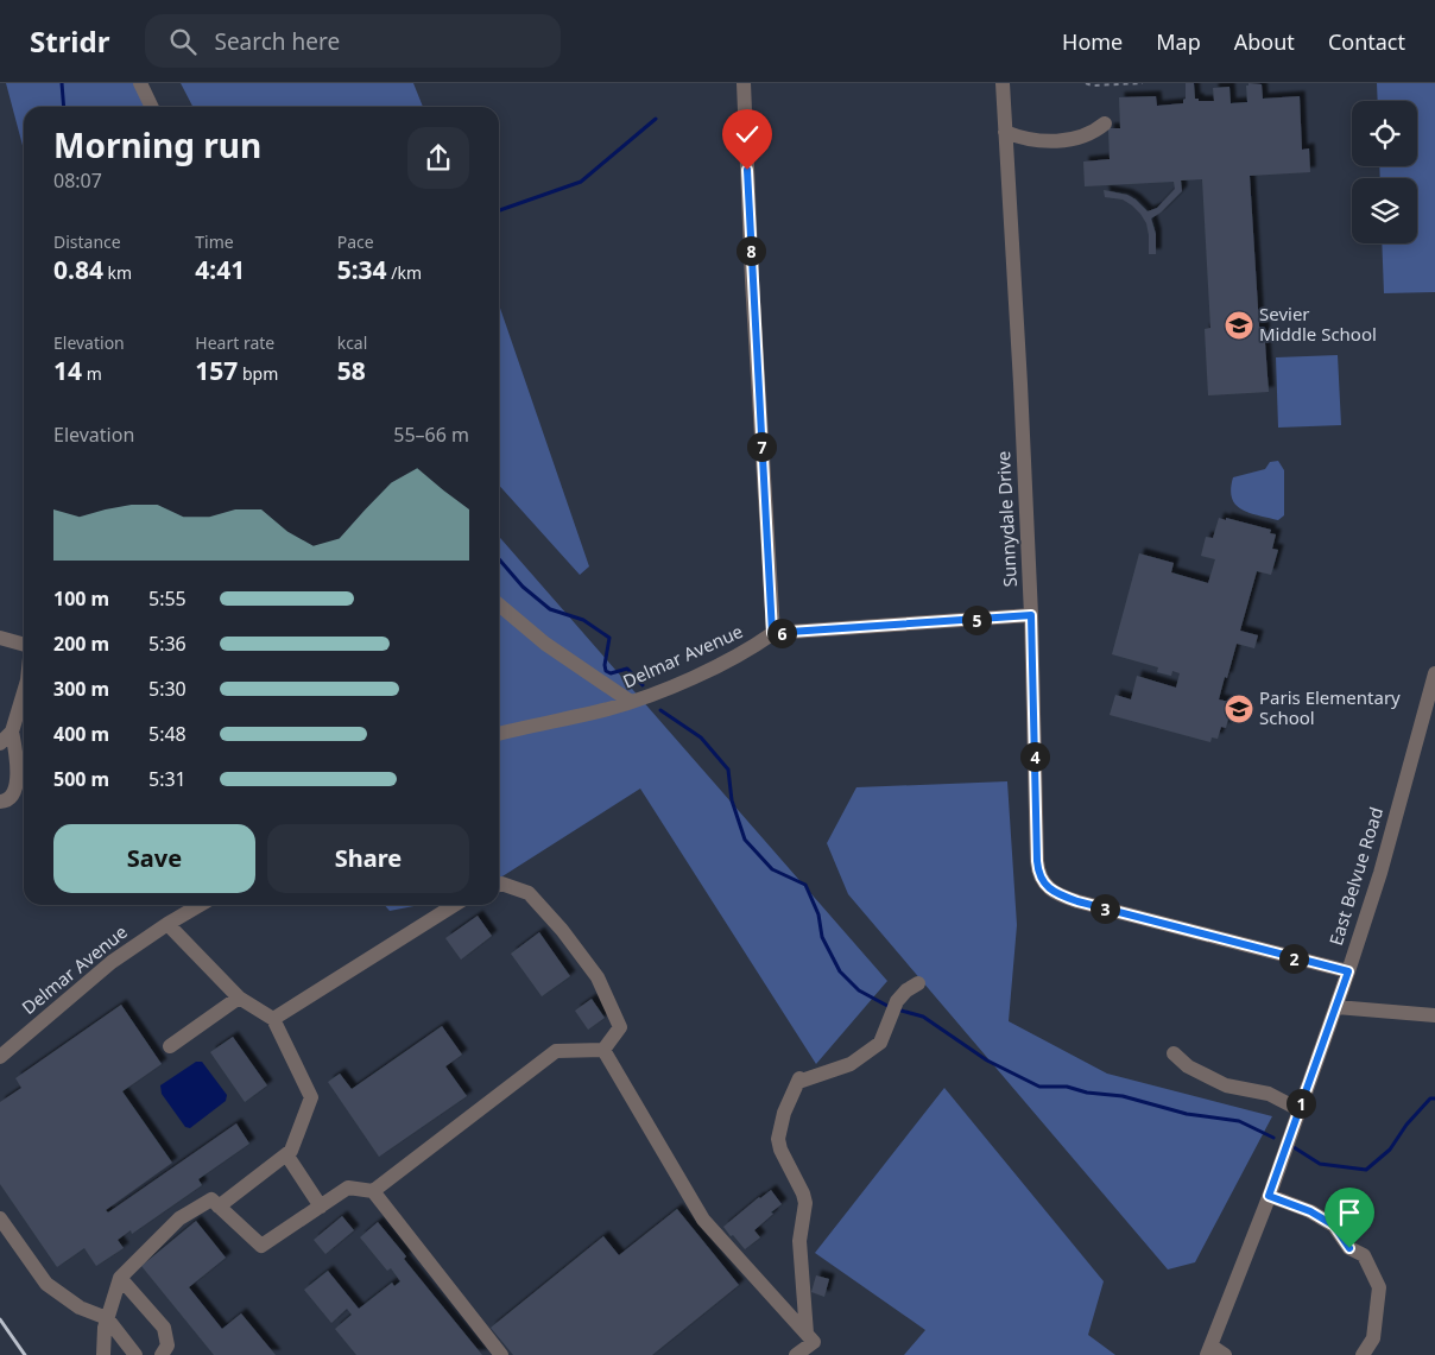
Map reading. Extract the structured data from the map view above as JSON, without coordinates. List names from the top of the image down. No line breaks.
{"streets":{"street":["Sunnydale Drive","Delmar Avenue","East Belvue Road"]},"crossings":[["Sunnydale Drive","Delmar Avenue"],["Sunnydale Drive","East Belvue Road"]],"places":{"school or university":["Sevier Middle School","Paris Elementary School"]},"page":{"header":"Stridr","search":"Search here","nav":["Home","Map","About","Contact"],"heading":["Morning run","08:07"],"stats":[["Distance","0.84 km"],["Time","4:41"],["Pace","5:34 /km"],["Elevation","14 m"],["Heart rate","157 bpm"],["kcal","58"]],"pins":["8","7","5","6","4","3","2","1"],"chart":["Elevation","55–66 m"],"list":[{"name":"100 m","note":"5:55"},{"name":"200 m","note":"5:36"},{"name":"300 m","note":"5:30"},{"name":"400 m","note":"5:48"},{"name":"500 m","note":"5:31"}],"buttons":["Save","Share"]}}
